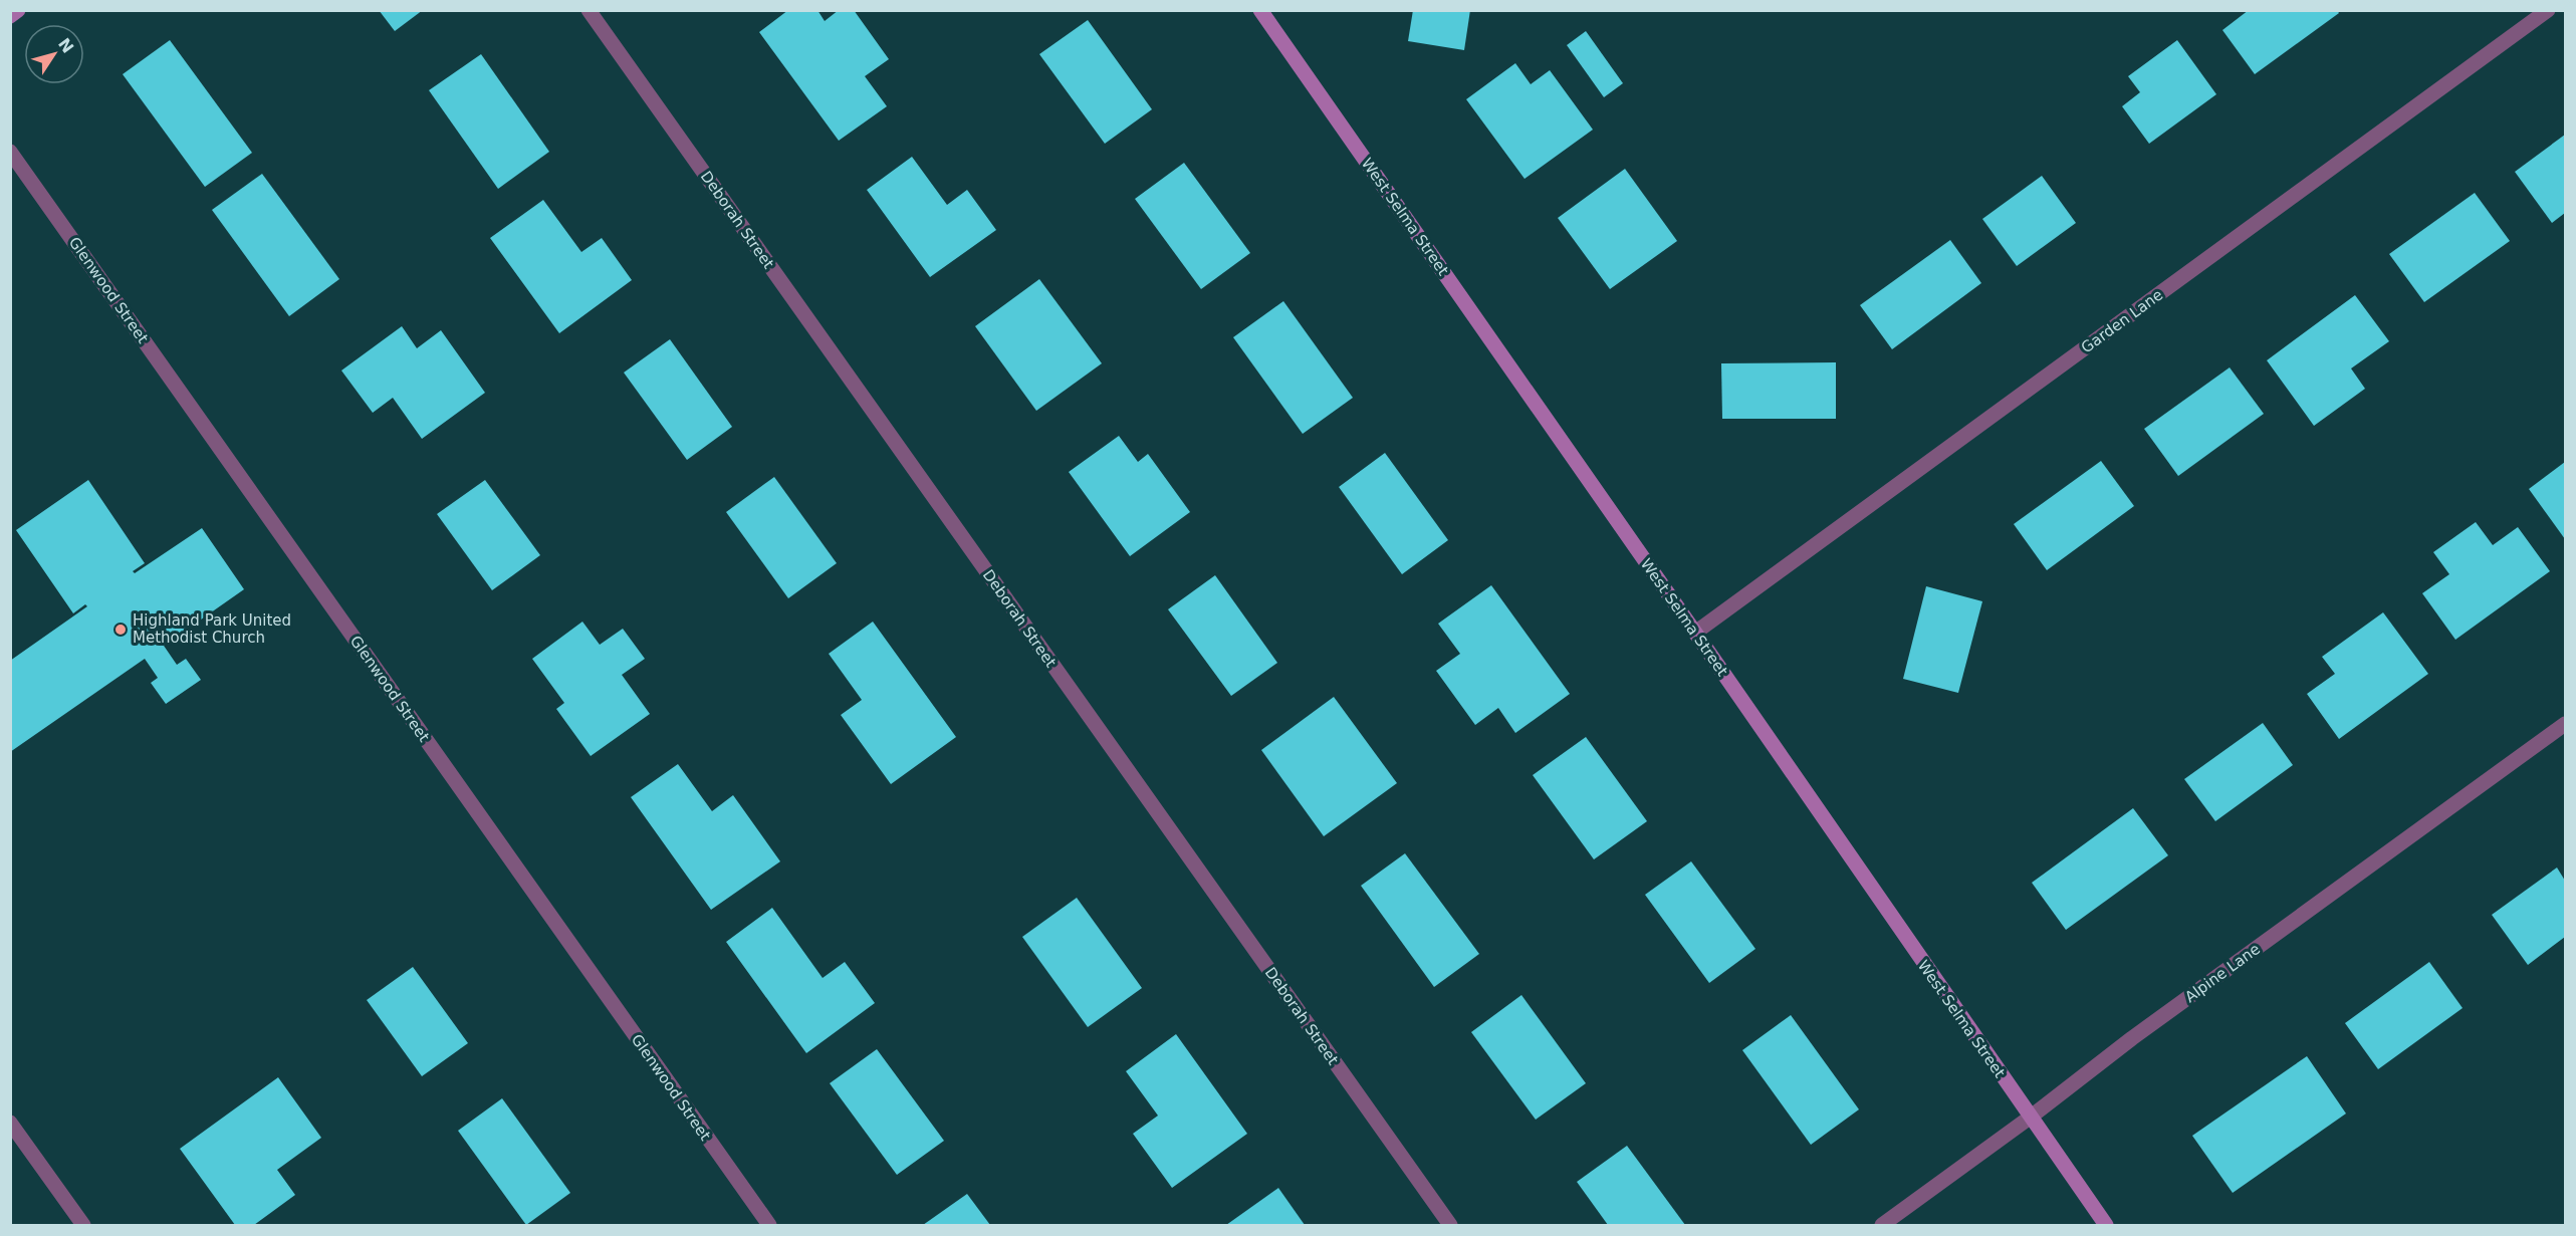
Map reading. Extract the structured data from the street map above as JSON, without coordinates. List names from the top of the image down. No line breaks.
{"streets":{"street":["West Selma Street","Deborah Street","Glenwood Street","Garden Lane","Alpine Lane"]},"crossings":[["West Selma Street","Garden Lane"],["West Selma Street","Alpine Lane"]],"places":["Highland Park United Methodist Church"],"north":"top right"}
